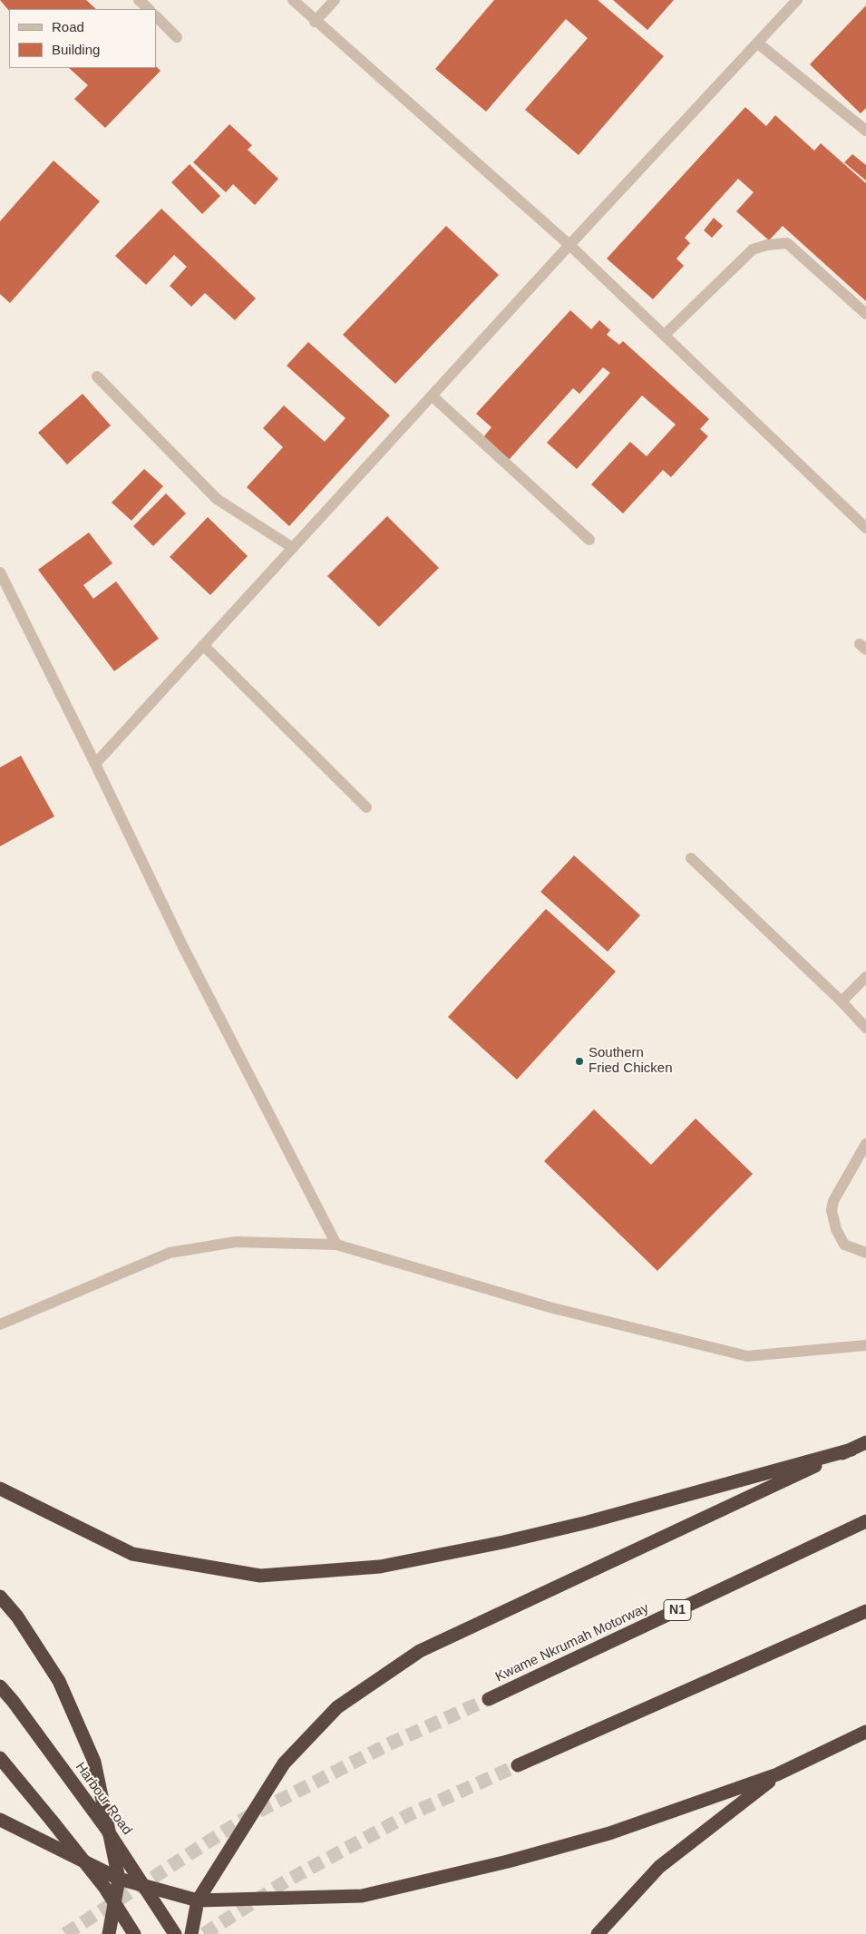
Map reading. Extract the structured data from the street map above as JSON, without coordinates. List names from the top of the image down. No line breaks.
{"streets":{"highway":["N1","Kwame Nkrumah Motorway","Harbour Road"]},"places":["Southern Fried Chicken"],"legend":["Road","Building"]}
